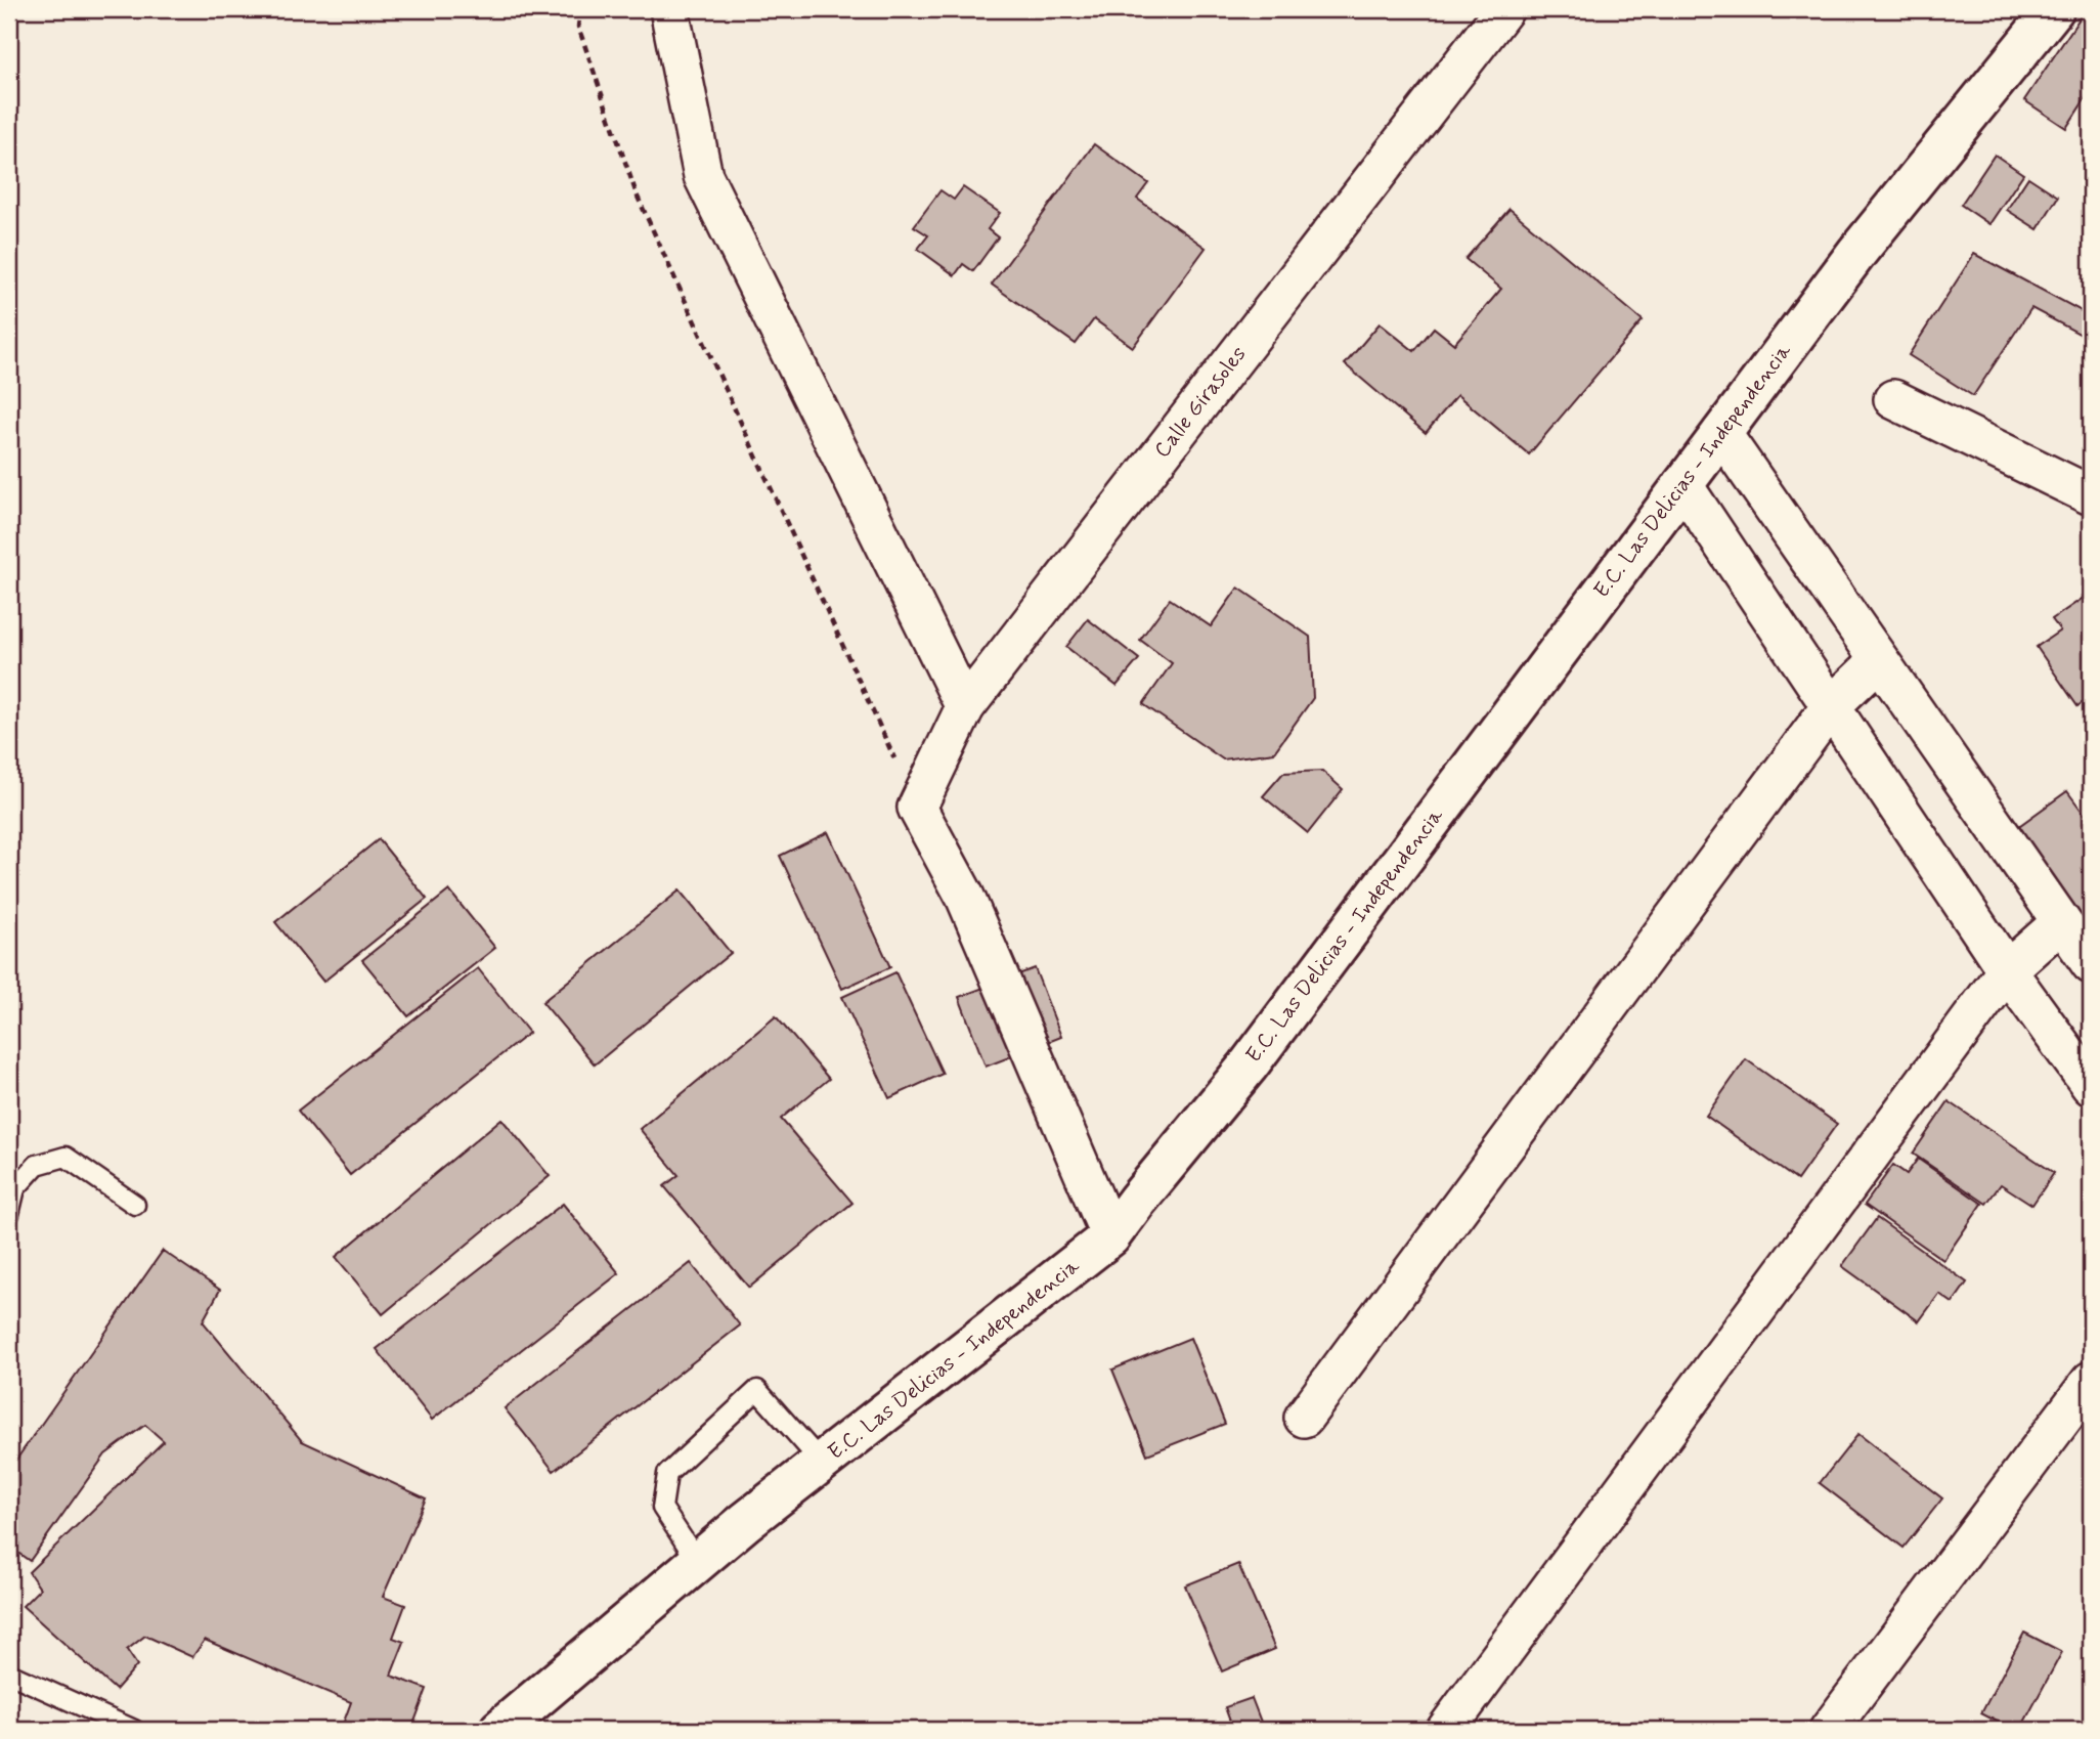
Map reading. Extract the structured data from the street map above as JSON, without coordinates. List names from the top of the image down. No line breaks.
{"streets":{"street":["Calle Girasoles","E.C. Las Delicias - Independencia"]}}
